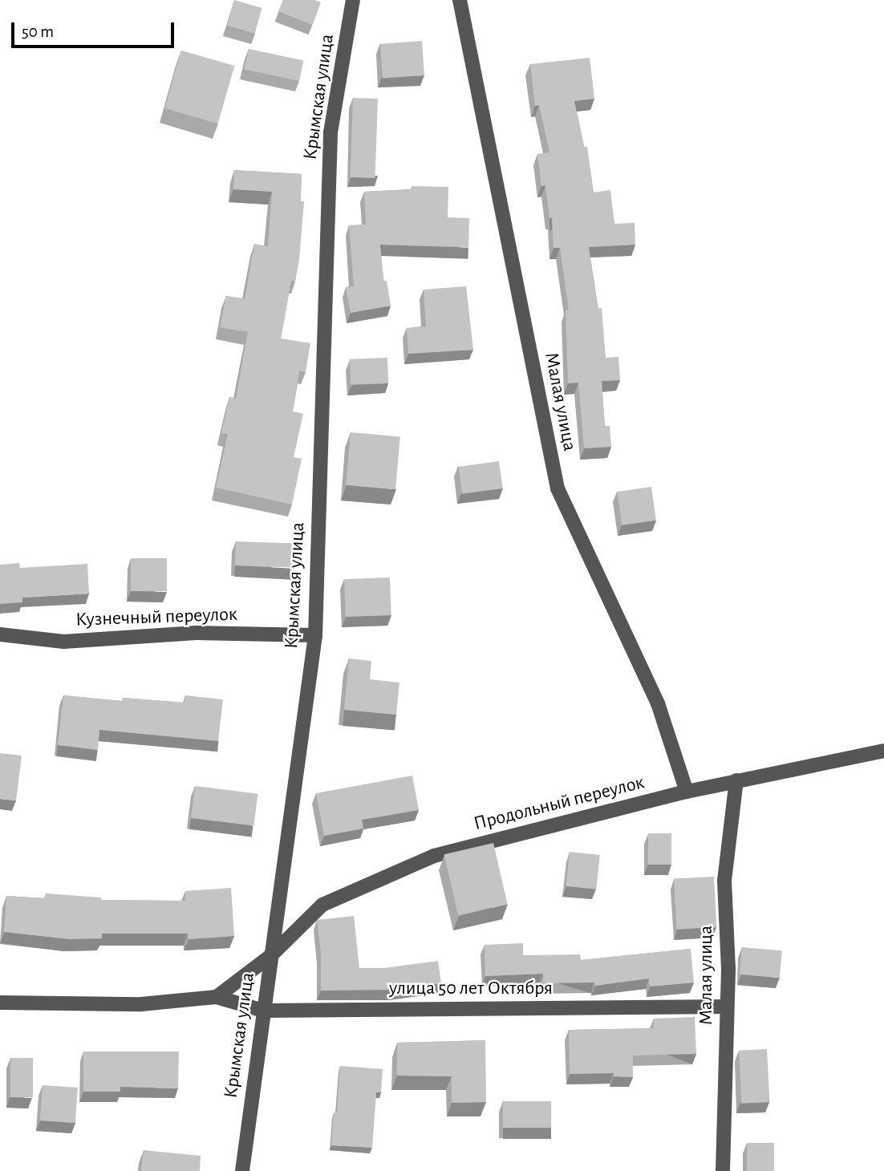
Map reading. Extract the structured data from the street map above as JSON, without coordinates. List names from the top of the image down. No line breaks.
{"streets":{"street":["Крымская улица","Малая улица","Кузнечный переулок","Продольный переулок","улица 50 лет Октября"]},"crossings":[["Крымская улица","Кузнечный переулок"],["Крымская улица","Продольный переулок"],["Крымская улица","улица 50 лет Октября"],["Малая улица","Продольный переулок"],["Малая улица","улица 50 лет Октября"]],"scale_bar":"50 m"}
